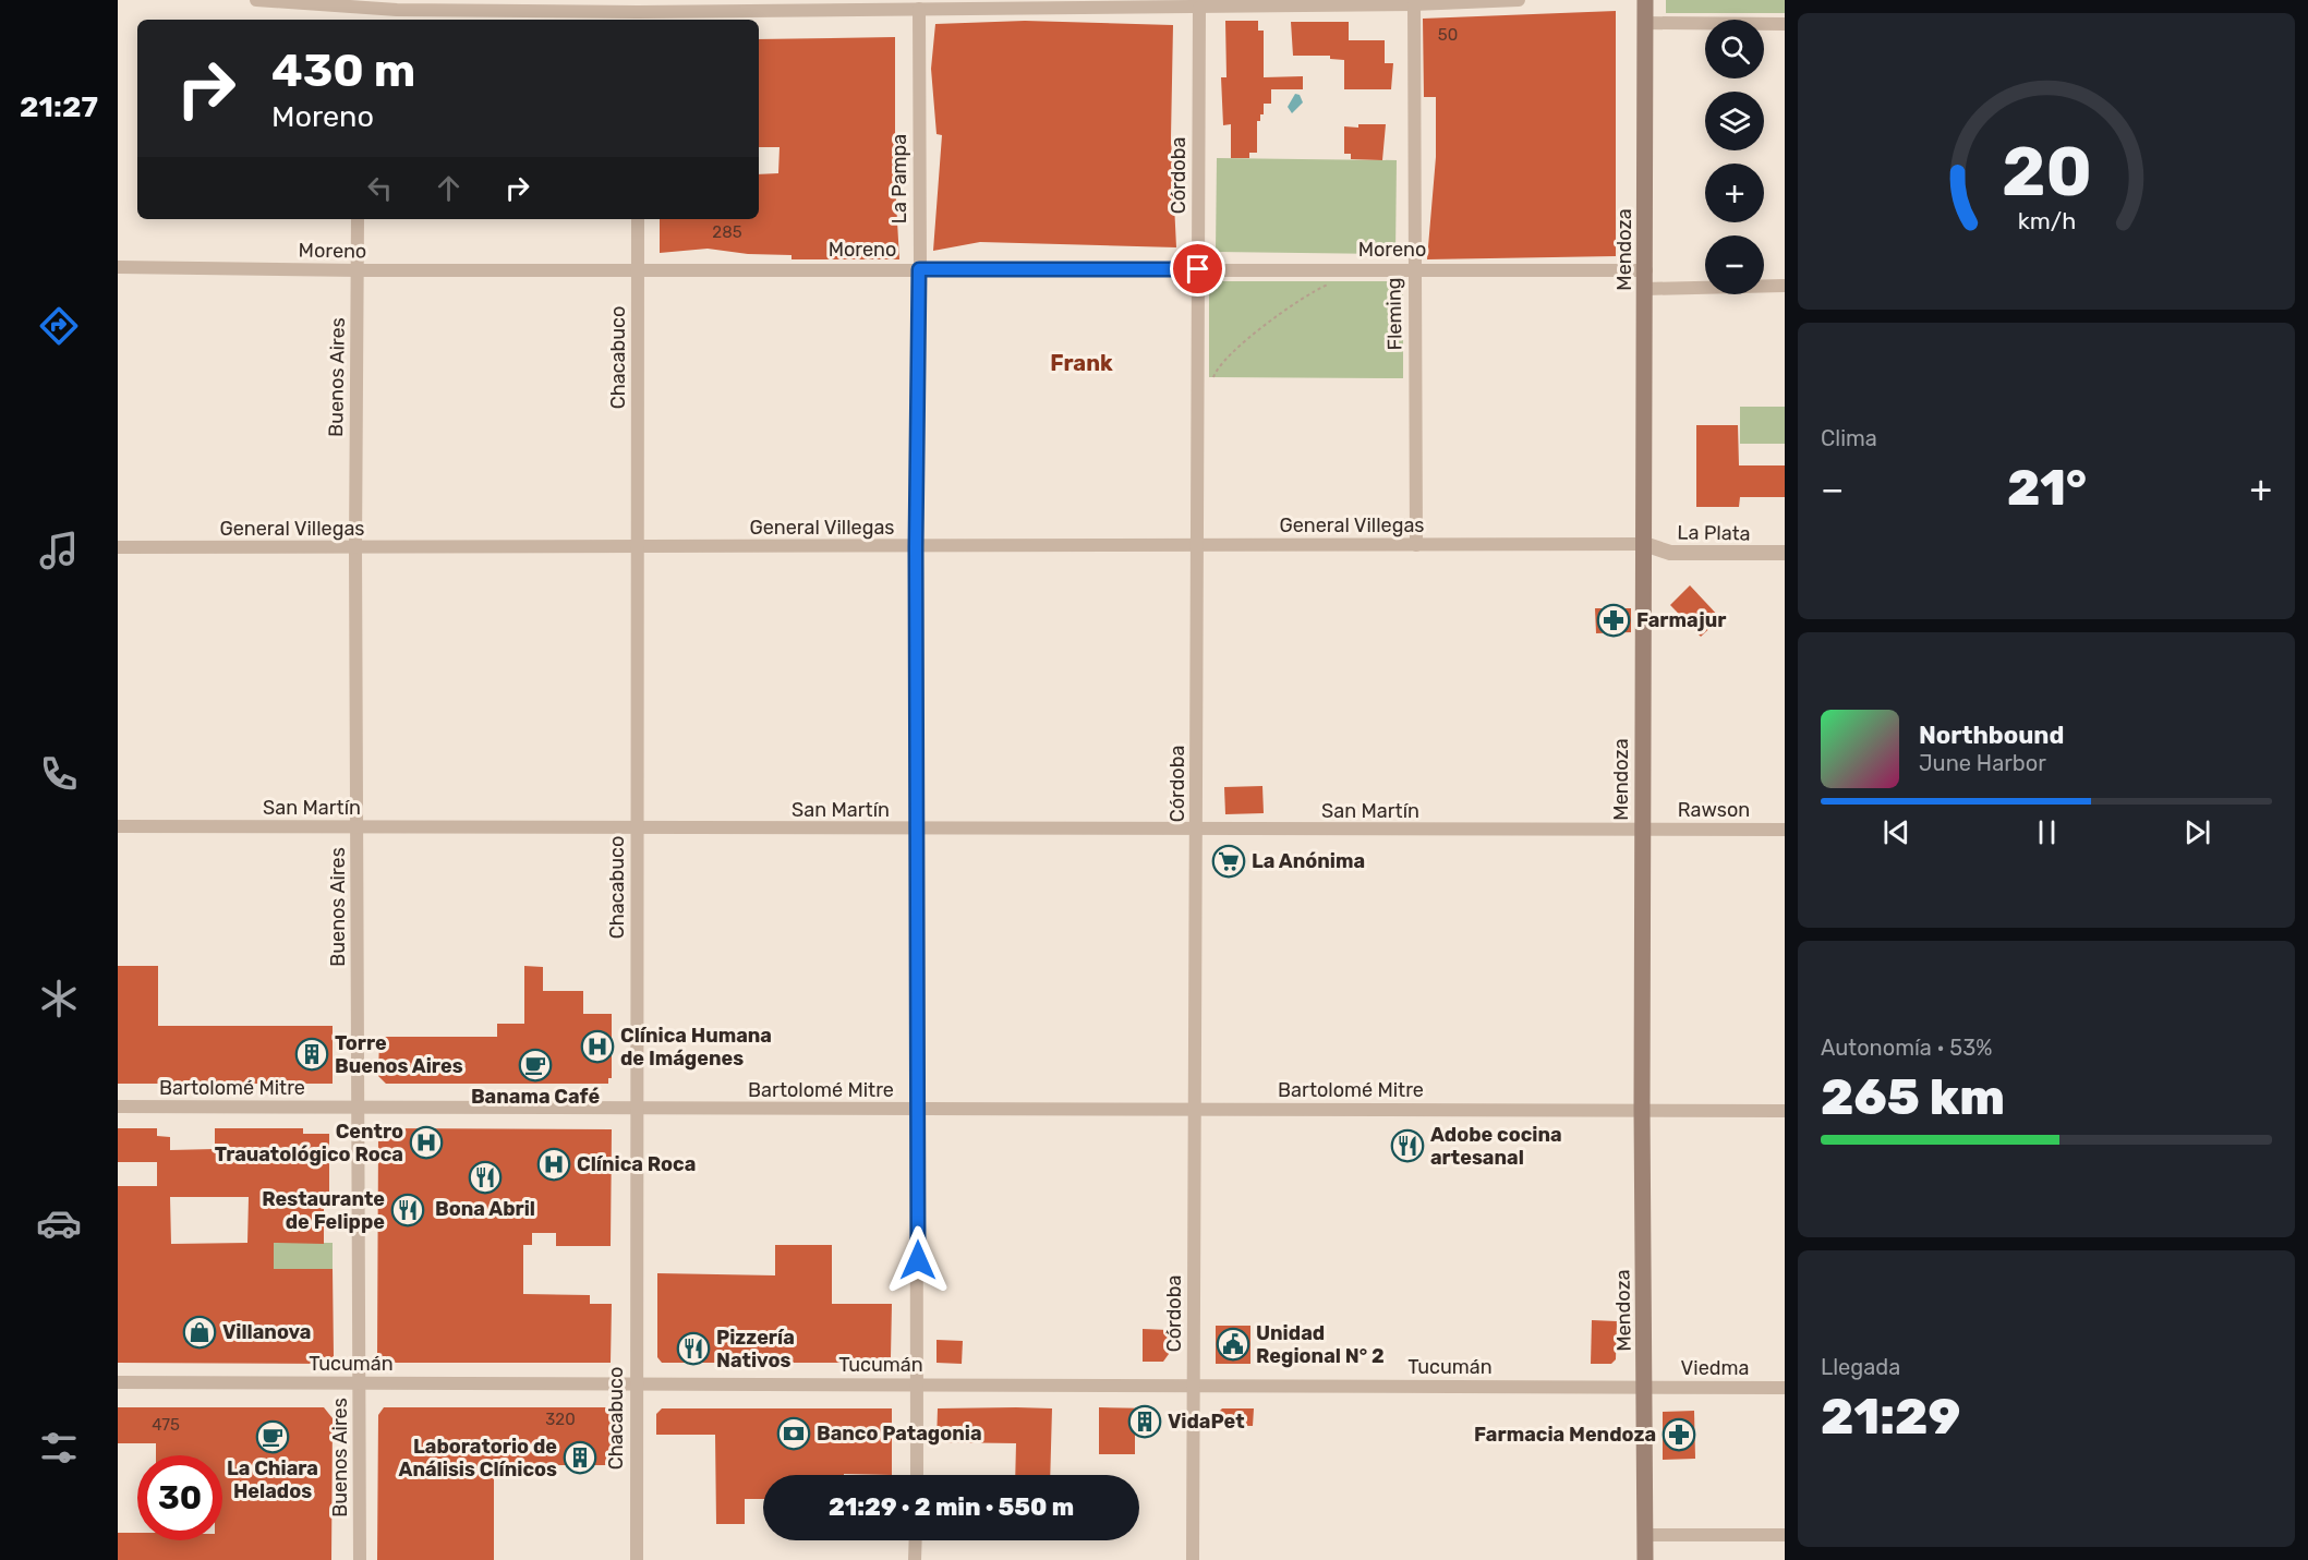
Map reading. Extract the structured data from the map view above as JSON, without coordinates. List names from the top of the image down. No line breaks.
{"streets":{"main road":["Mendoza"],"street":["Córdoba","La Pampa","Moreno","Fleming","Chacabuco","Buenos Aires","General Villegas","La Plata","San Martín","Rawson","Bartolomé Mitre","Tucumán","Viedma"]},"crossings":[["Córdoba","Moreno"],["Córdoba","General Villegas"],["Córdoba","San Martín"],["Córdoba","Bartolomé Mitre"],["Córdoba","Tucumán"],["La Pampa","Moreno"],["La Pampa","General Villegas"],["La Pampa","San Martín"],["La Pampa","Bartolomé Mitre"],["La Pampa","Tucumán"],["Moreno","Mendoza"],["Moreno","Fleming"],["Moreno","Chacabuco"],["Moreno","Buenos Aires"],["Mendoza","General Villegas"],["Mendoza","La Plata"],["Mendoza","San Martín"],["Mendoza","Rawson"],["Mendoza","Bartolomé Mitre"],["Mendoza","Tucumán"],["Mendoza","Viedma"],["Fleming","General Villegas"],["Chacabuco","General Villegas"],["Chacabuco","San Martín"],["Chacabuco","Bartolomé Mitre"],["Chacabuco","Tucumán"],["Buenos Aires","General Villegas"],["Buenos Aires","San Martín"],["Buenos Aires","Bartolomé Mitre"],["Buenos Aires","Tucumán"],["General Villegas","La Plata"],["San Martín","Rawson"],["Tucumán","Viedma"]],"districts":["Frank"],"places":{"pharmacy":["Farmajur","Farmacia Mendoza"],"supermarket":["La Anónima"],"hospital":["Clínica Humana de Imágenes","Centro Trauatológico Roca","Clínica Roca"],"building":["Torre Buenos Aires","VidaPet","Laboratorio de Análisis Clínicos"],"cafe":["Banama Café","La Chiara Helados"],"restaurant":["Adobe cocina artesanal","Bona Abril","Restaurante de Felippe","Pizzería Nativos"],"shop":["Villanova"],"public building":["Unidad Regional N° 2"],"bank":["Banco Patagonia"]},"house_numbers":["50","285","320","475"],"page":{"tabs":"21:27","map_buttons":["+","−"],"turn":["430 m","Moreno"],"tile":["Clima",["Autonomía · 53%","265 km"],["Llegada","21:29"]],"heat":["−","21°","+"],"song":["Northbound","June Harbor"],"limit":"30","trip":"21:29 · 2 min · 550 m","gauge":["20","km/h"]}}
